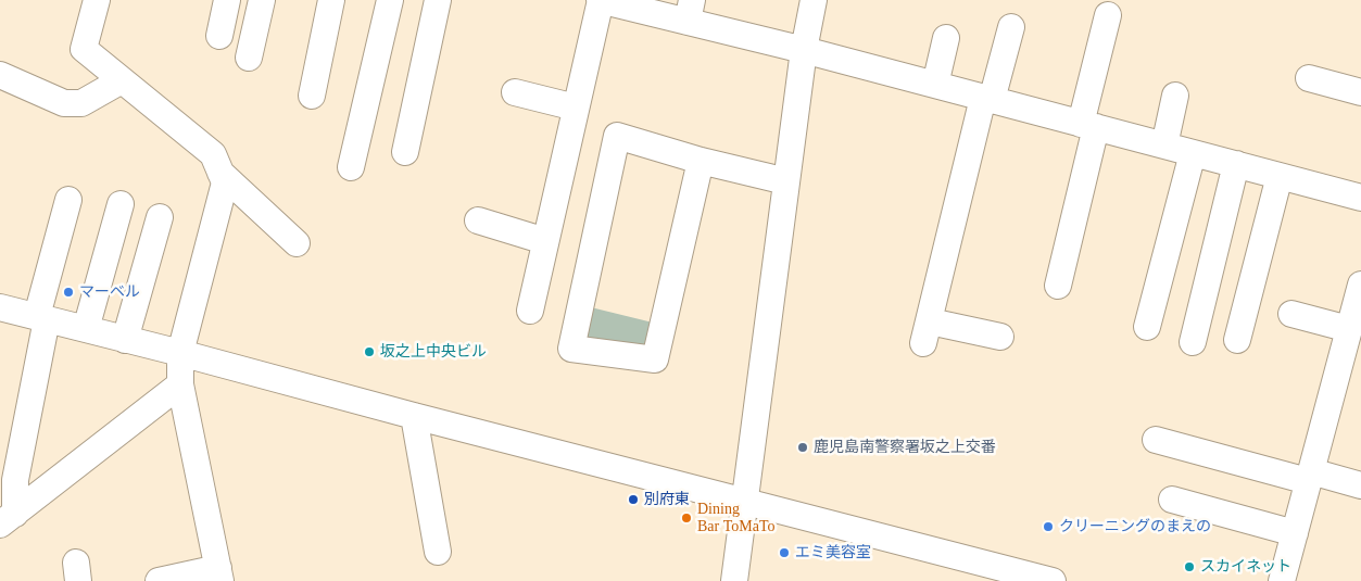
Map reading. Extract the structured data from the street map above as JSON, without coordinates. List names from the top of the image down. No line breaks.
{"places":["マーベル","坂之上中央ビル","鹿児島南警察署坂之上交番","別府東","Dining Bar ToMaTo","クリーニングのまえの","エミ美容室","スカイネット"]}
